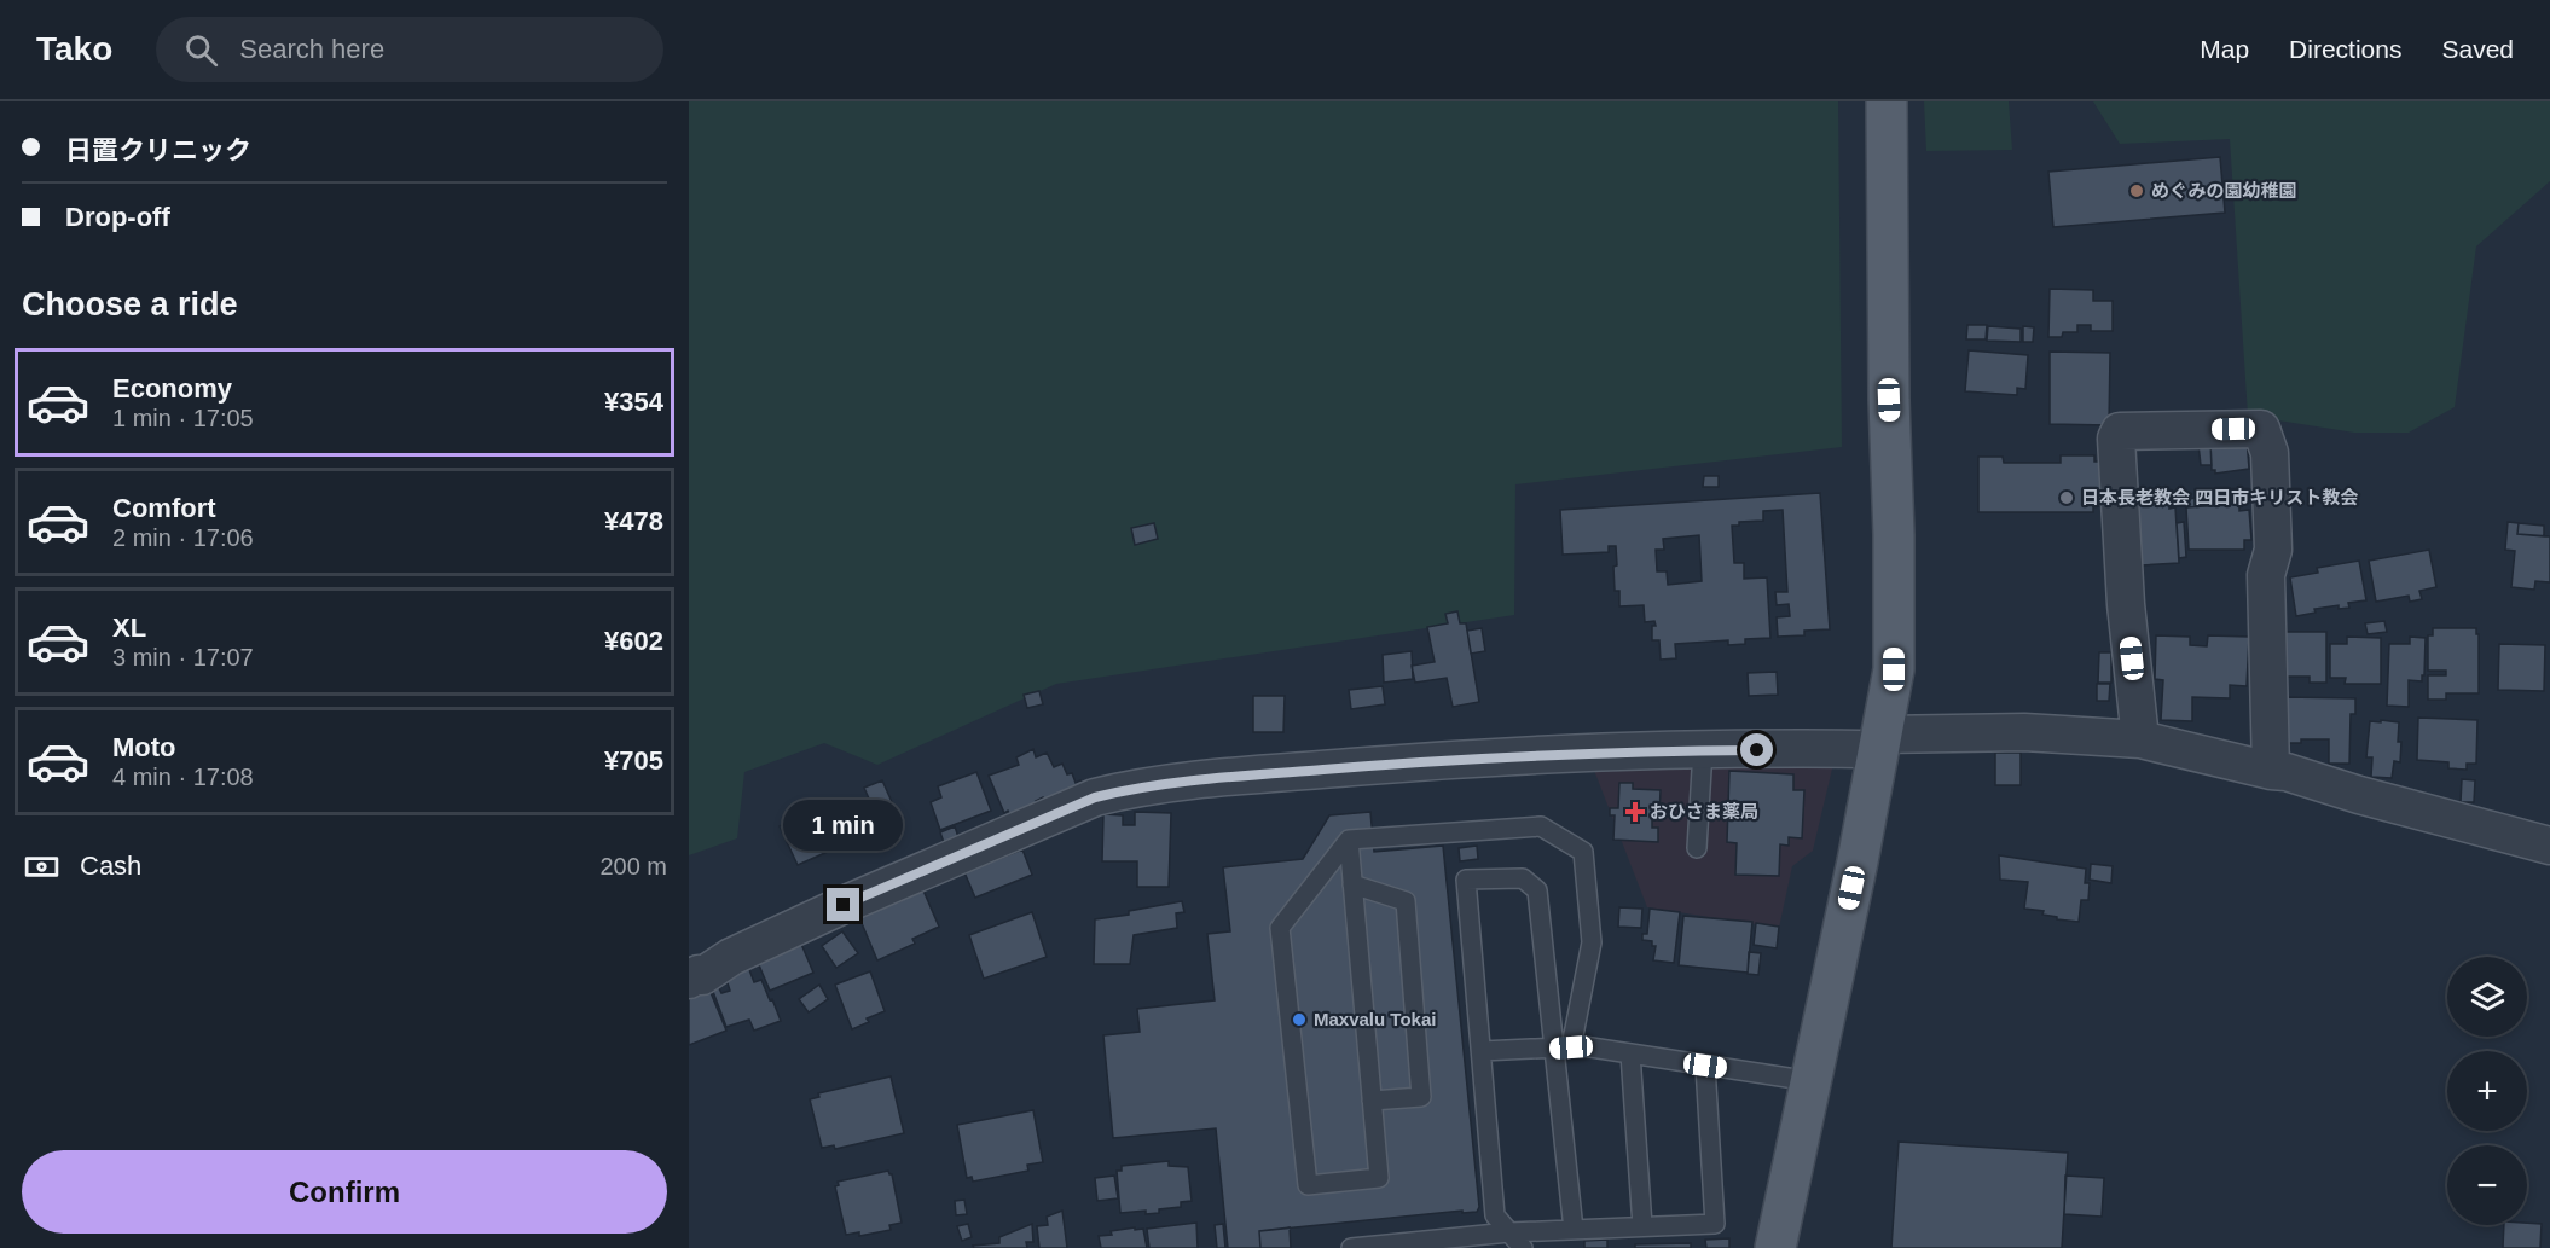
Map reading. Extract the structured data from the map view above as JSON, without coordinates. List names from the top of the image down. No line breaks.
{"places":{"other":["めぐみの園幼稚園","日本長老教会 四日市キリスト教会","Maxvalu Tokai"],"health":["おひさま薬局"]},"page":{"header":"Tako","search":"Search here","nav":["Map","Directions","Saved"],"banner":["日置クリニック","Drop-off"],"heading":"Choose a ride","list":[{"name":"Economy","note":"1 min · 17:05","value":"¥354"},{"name":"Comfort","note":"2 min · 17:06","value":"¥478"},{"name":"XL","note":"3 min · 17:07","value":"¥602"},{"name":"Moto","note":"4 min · 17:08","value":"¥705"}],"bubble":"1 min","pay":["Cash","200 m"],"map_buttons":["+","−"],"buttons":"Confirm"}}
